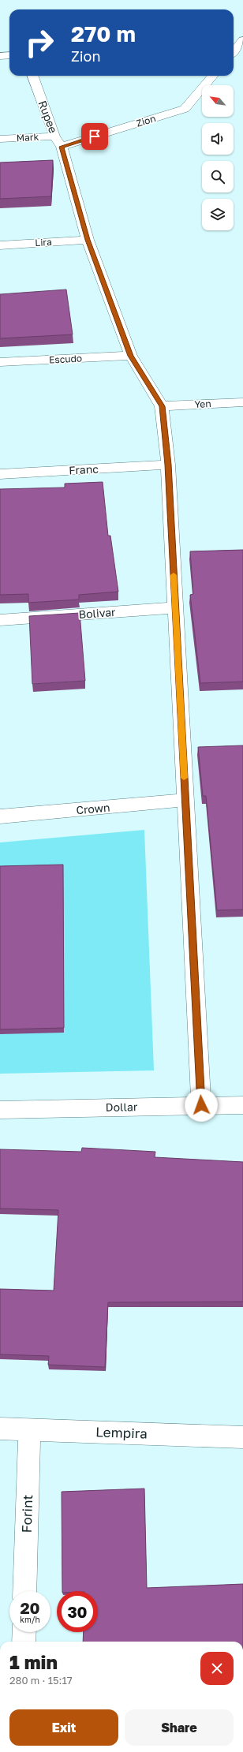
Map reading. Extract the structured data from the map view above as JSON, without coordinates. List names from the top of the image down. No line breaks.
{"streets":{"street":["Rupee","Zion","Mark","Lira","Escudo","Yen","Franc","Bolivar","Crown","Dollar","Lempira","Forint"]},"crossings":[["Rupee","Zion"],["Rupee","Mark"],["Rupee","Lira"],["Rupee","Escudo"],["Rupee","Yen"],["Rupee","Franc"],["Rupee","Bolivar"],["Rupee","Crown"],["Rupee","Dollar"],["Zion","Mark"],["Lempira","Forint"]],"north":"top left","page":{"turn":["270 m","Zion"],"speed":"20 km/h","limit":"30","heading":["1 min","280 m · 15:17"],"buttons":["Exit","Share"]}}
